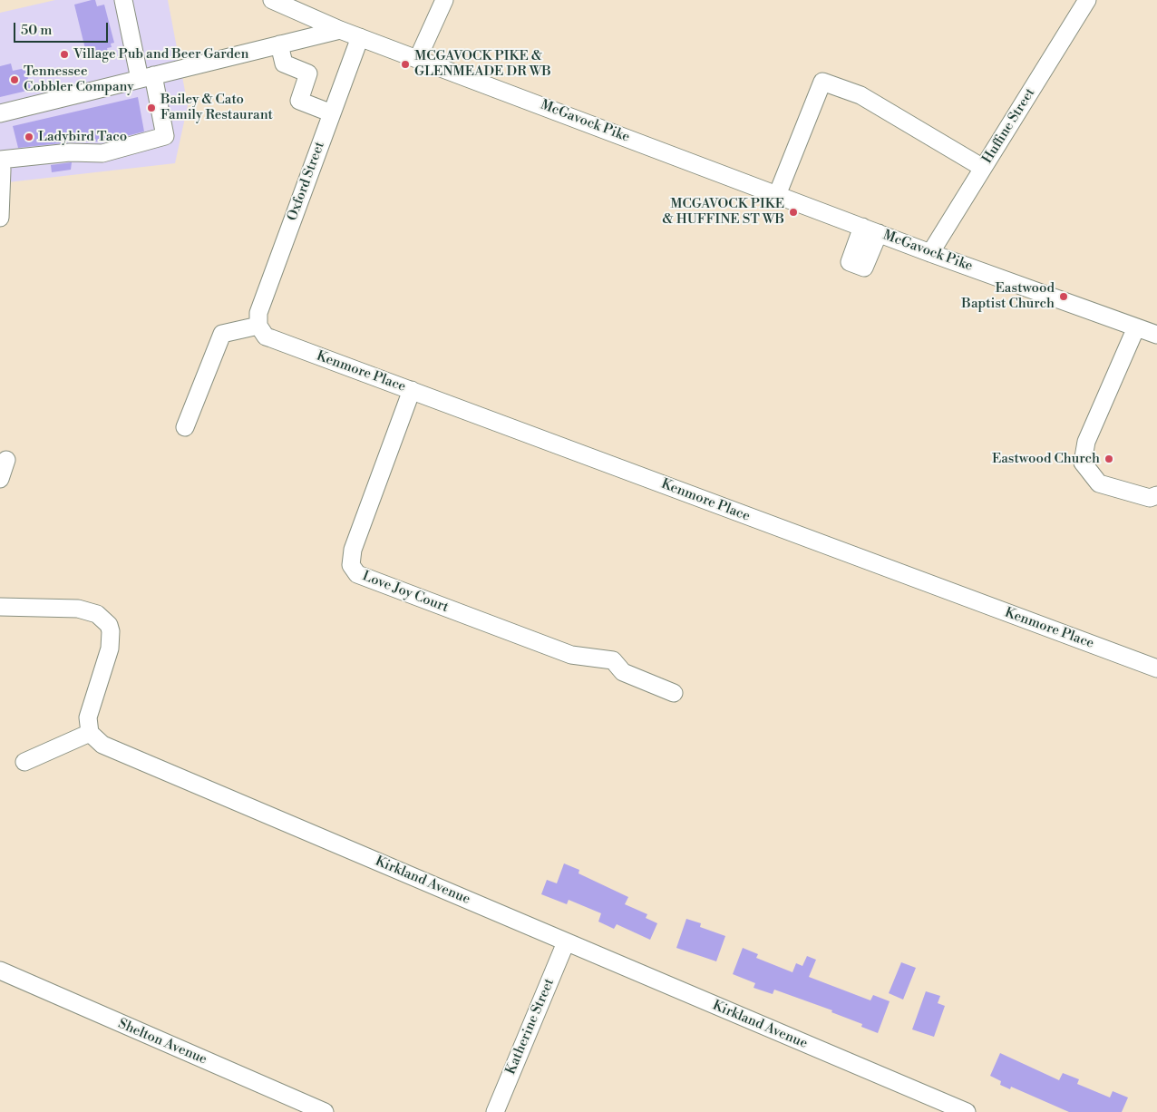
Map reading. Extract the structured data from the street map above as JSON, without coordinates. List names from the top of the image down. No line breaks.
{"streets":{"street":["McGavock Pike","Huffine Street","Oxford Street","Kenmore Place","Love Joy Court","Kirkland Avenue","Katherine Street","Shelton Avenue"]},"crossings":[["McGavock Pike","Huffine Street"],["McGavock Pike","Oxford Street"],["Oxford Street","Kenmore Place"],["Kenmore Place","Love Joy Court"],["Kirkland Avenue","Katherine Street"]],"places":["Village Pub and Beer Garden","MCGAVOCK PIKE & GLENMEADE DR WB","Tennessee Cobbler Company","Bailey & Cato Family Restaurant","Ladybird Taco","MCGAVOCK PIKE & HUFFINE ST WB","Eastwood Baptist Church","Eastwood Church"],"scale_bar":"50 m"}
